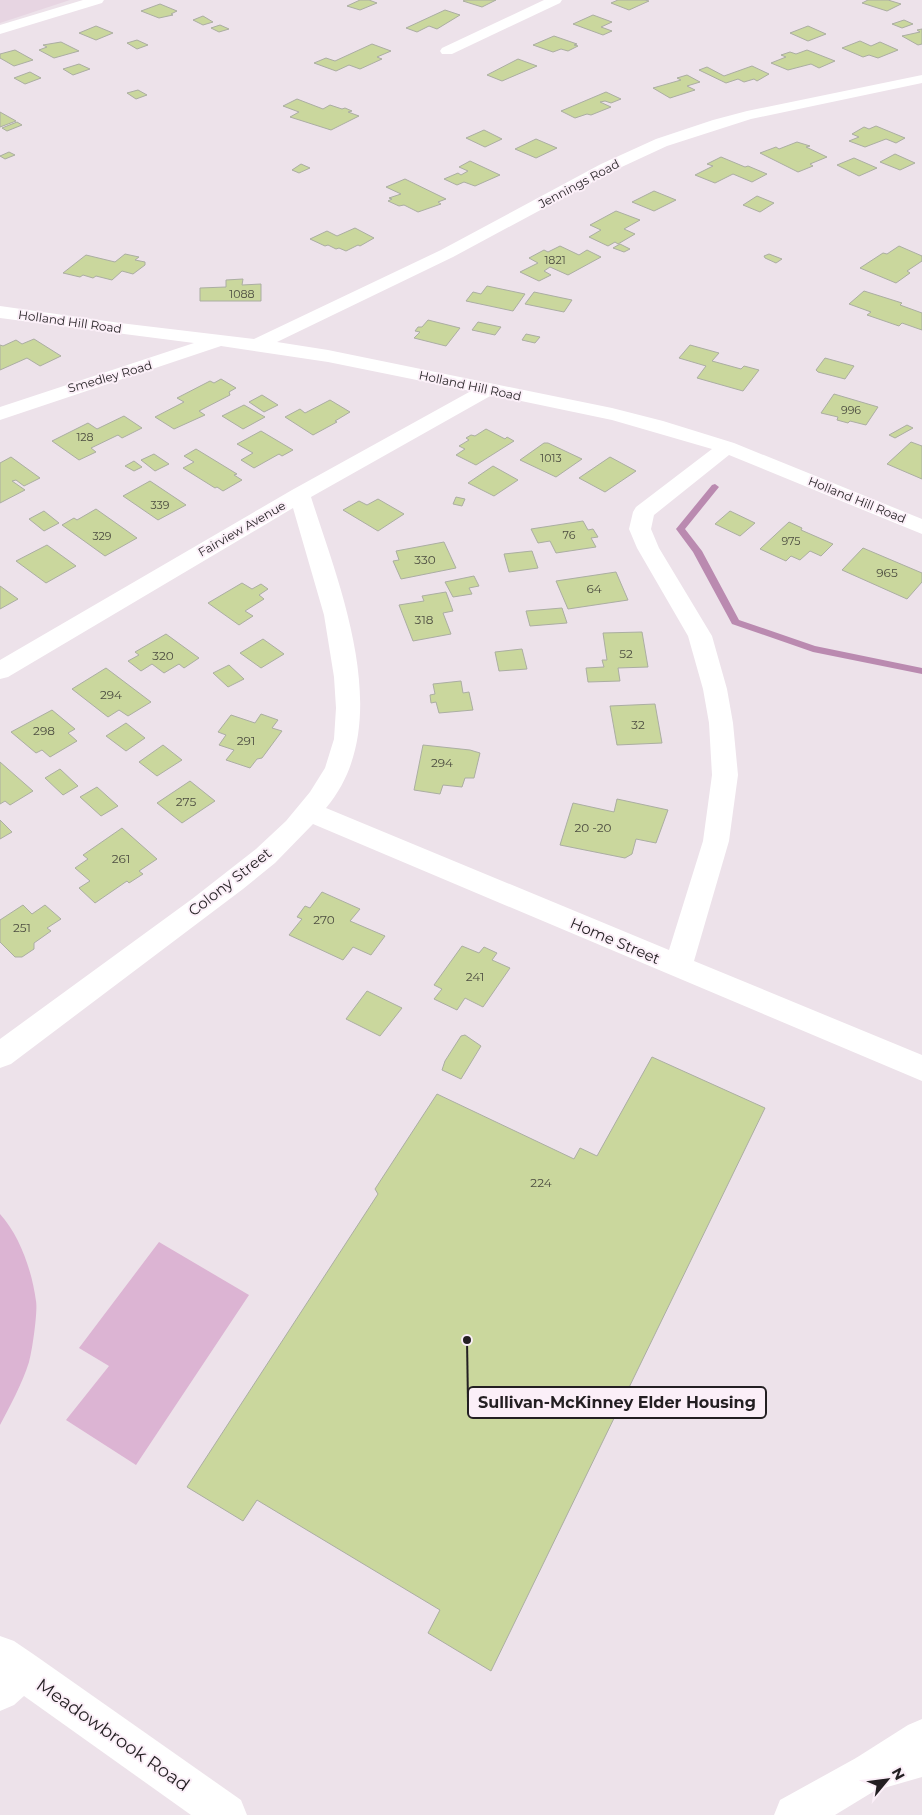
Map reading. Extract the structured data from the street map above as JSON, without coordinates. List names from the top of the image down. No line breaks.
{"streets":{"main road":["Jennings Road","Holland Hill Road","Smedley Road","Fairview Avenue","Colony Street","Home Street","Meadowbrook Road"]},"crossings":[["Jennings Road","Holland Hill Road"],["Holland Hill Road","Smedley Road"],["Holland Hill Road","Fairview Avenue"],["Fairview Avenue","Colony Street"],["Colony Street","Home Street"]],"places":["Sullivan-McKinney Elder Housing"],"house_numbers":["1821","1088","996","128","1013","339","76","329","975","330","965","64","318","52","320","294","32","298","291","294","275","20 -20","261","270","251","241","224"],"north":"top right"}
